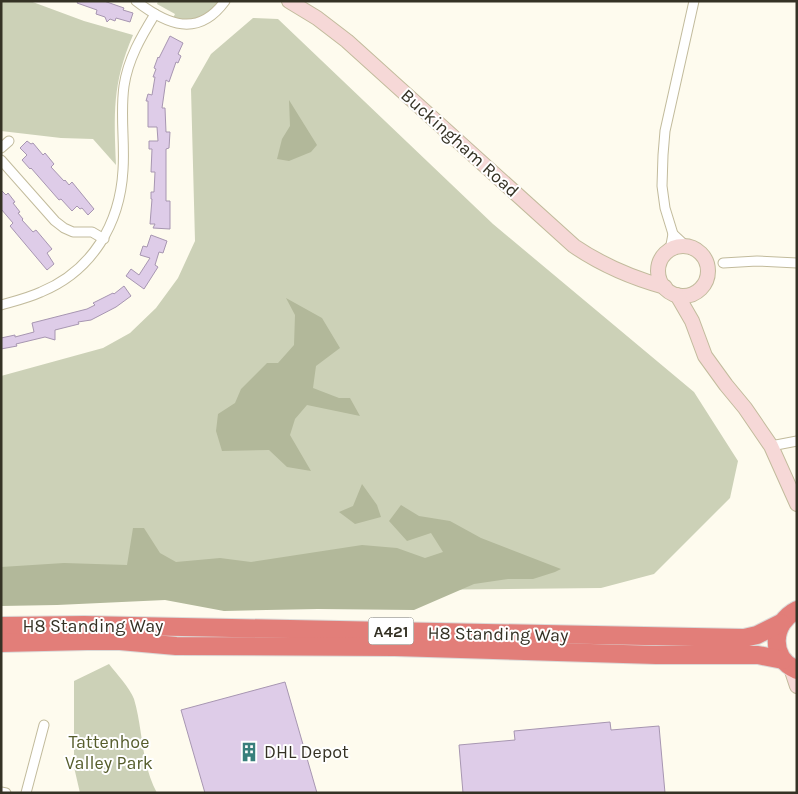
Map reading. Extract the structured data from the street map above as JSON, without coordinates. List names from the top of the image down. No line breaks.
{"streets":{"highway":["H8 Standing Way","A421"],"main road":["Buckingham Road"]},"crossings":[["H8 Standing Way","A421"]],"parks":["Tattenhoe Valley Park"],"places":{"building":["DHL Depot"]}}
